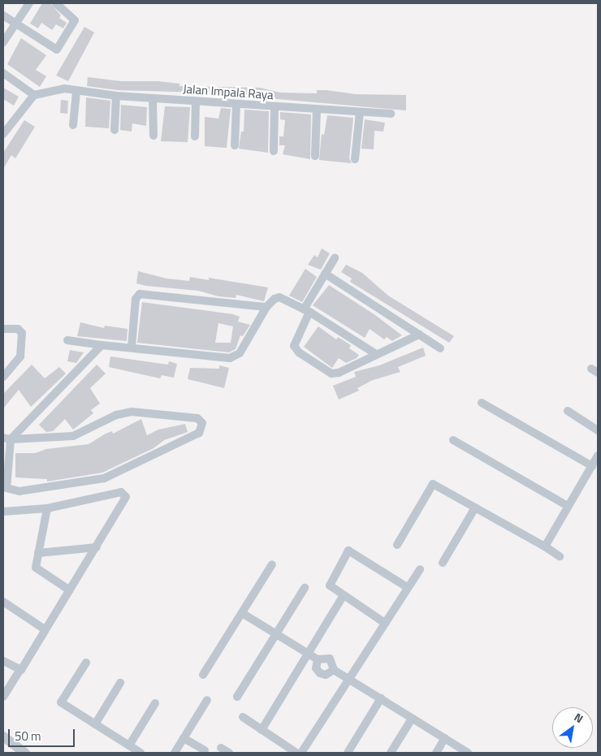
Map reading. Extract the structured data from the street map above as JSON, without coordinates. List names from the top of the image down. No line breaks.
{"streets":{"street":["Jalan Impala Raya"]},"scale_bar":"50 m","north":"top right"}
